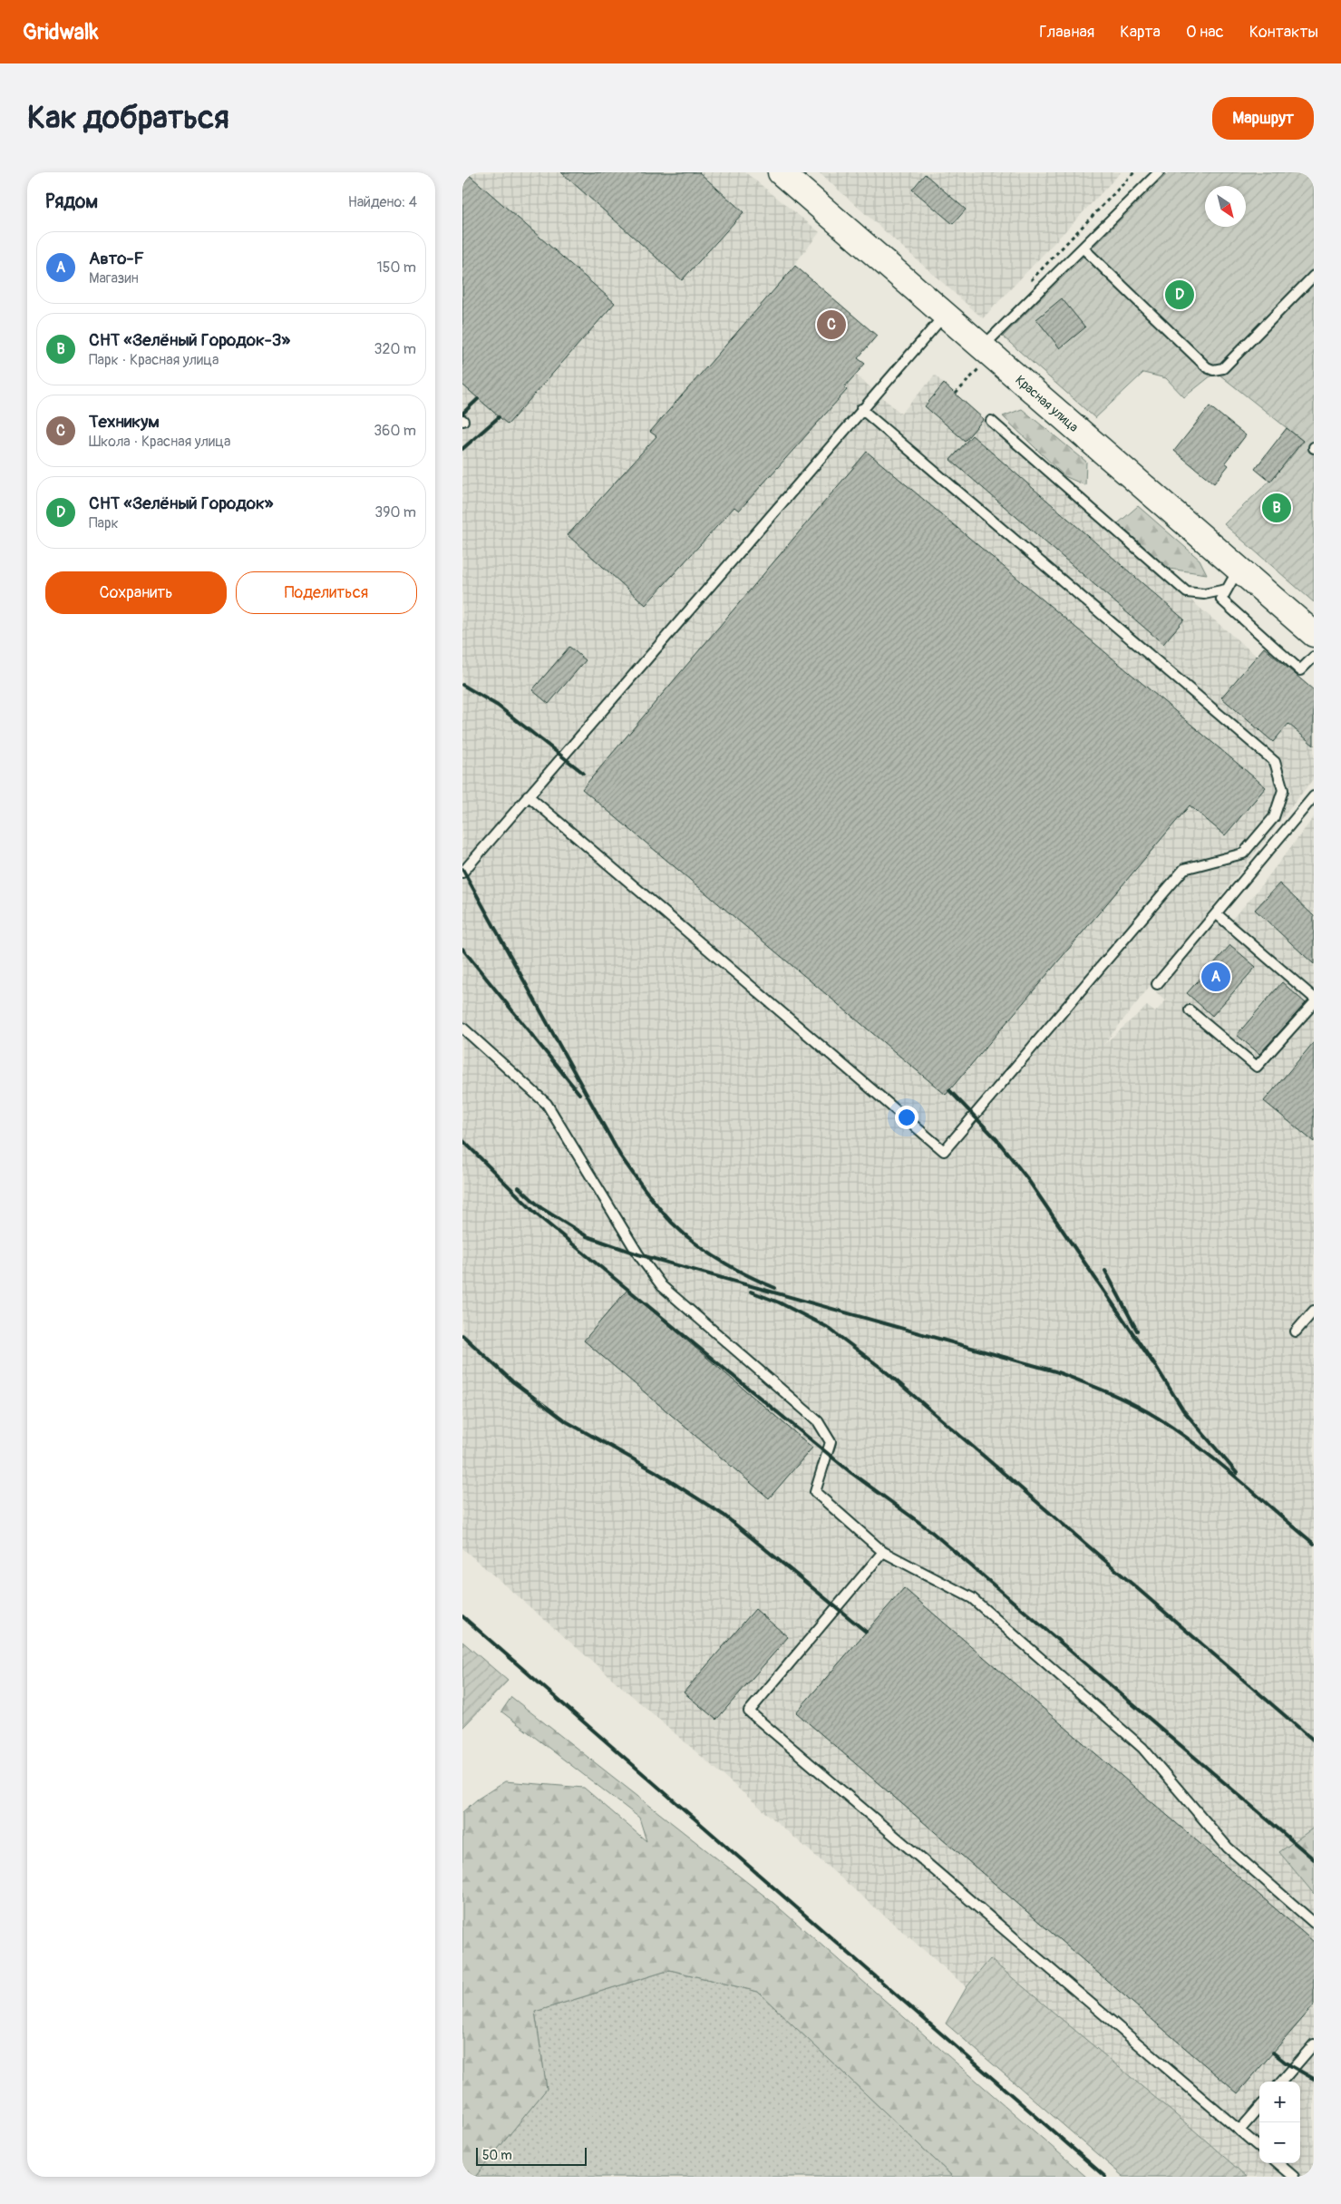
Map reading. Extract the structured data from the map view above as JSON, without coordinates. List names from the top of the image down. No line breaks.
{"streets":{"main road":["Красная улица"]},"scale_bar":"50 m","north":"bottom right","page":{"header":"Gridwalk","nav":["Главная","Карта","О нас","Контакты"],"buttons":["Маршрут",["Сохранить","Поделиться"]],"title":"Как добраться","heading":["Рядом","Найдено: 4"],"list":[{"mark":"A","name":"Авто-F","note":"Магазин","value":"150 m"},{"mark":"B","name":"СНТ «Зелёный Городок-3»","note":"Парк · Красная улица","value":"320 m"},{"mark":"C","name":"Техникум","note":"Школа · Красная улица","value":"360 m"},{"mark":"D","name":"СНТ «Зелёный Городок»","note":"Парк","value":"390 m"}],"pins":["D","C","B","A"],"map_buttons":["+","−"],"scale":"50 m"}}
